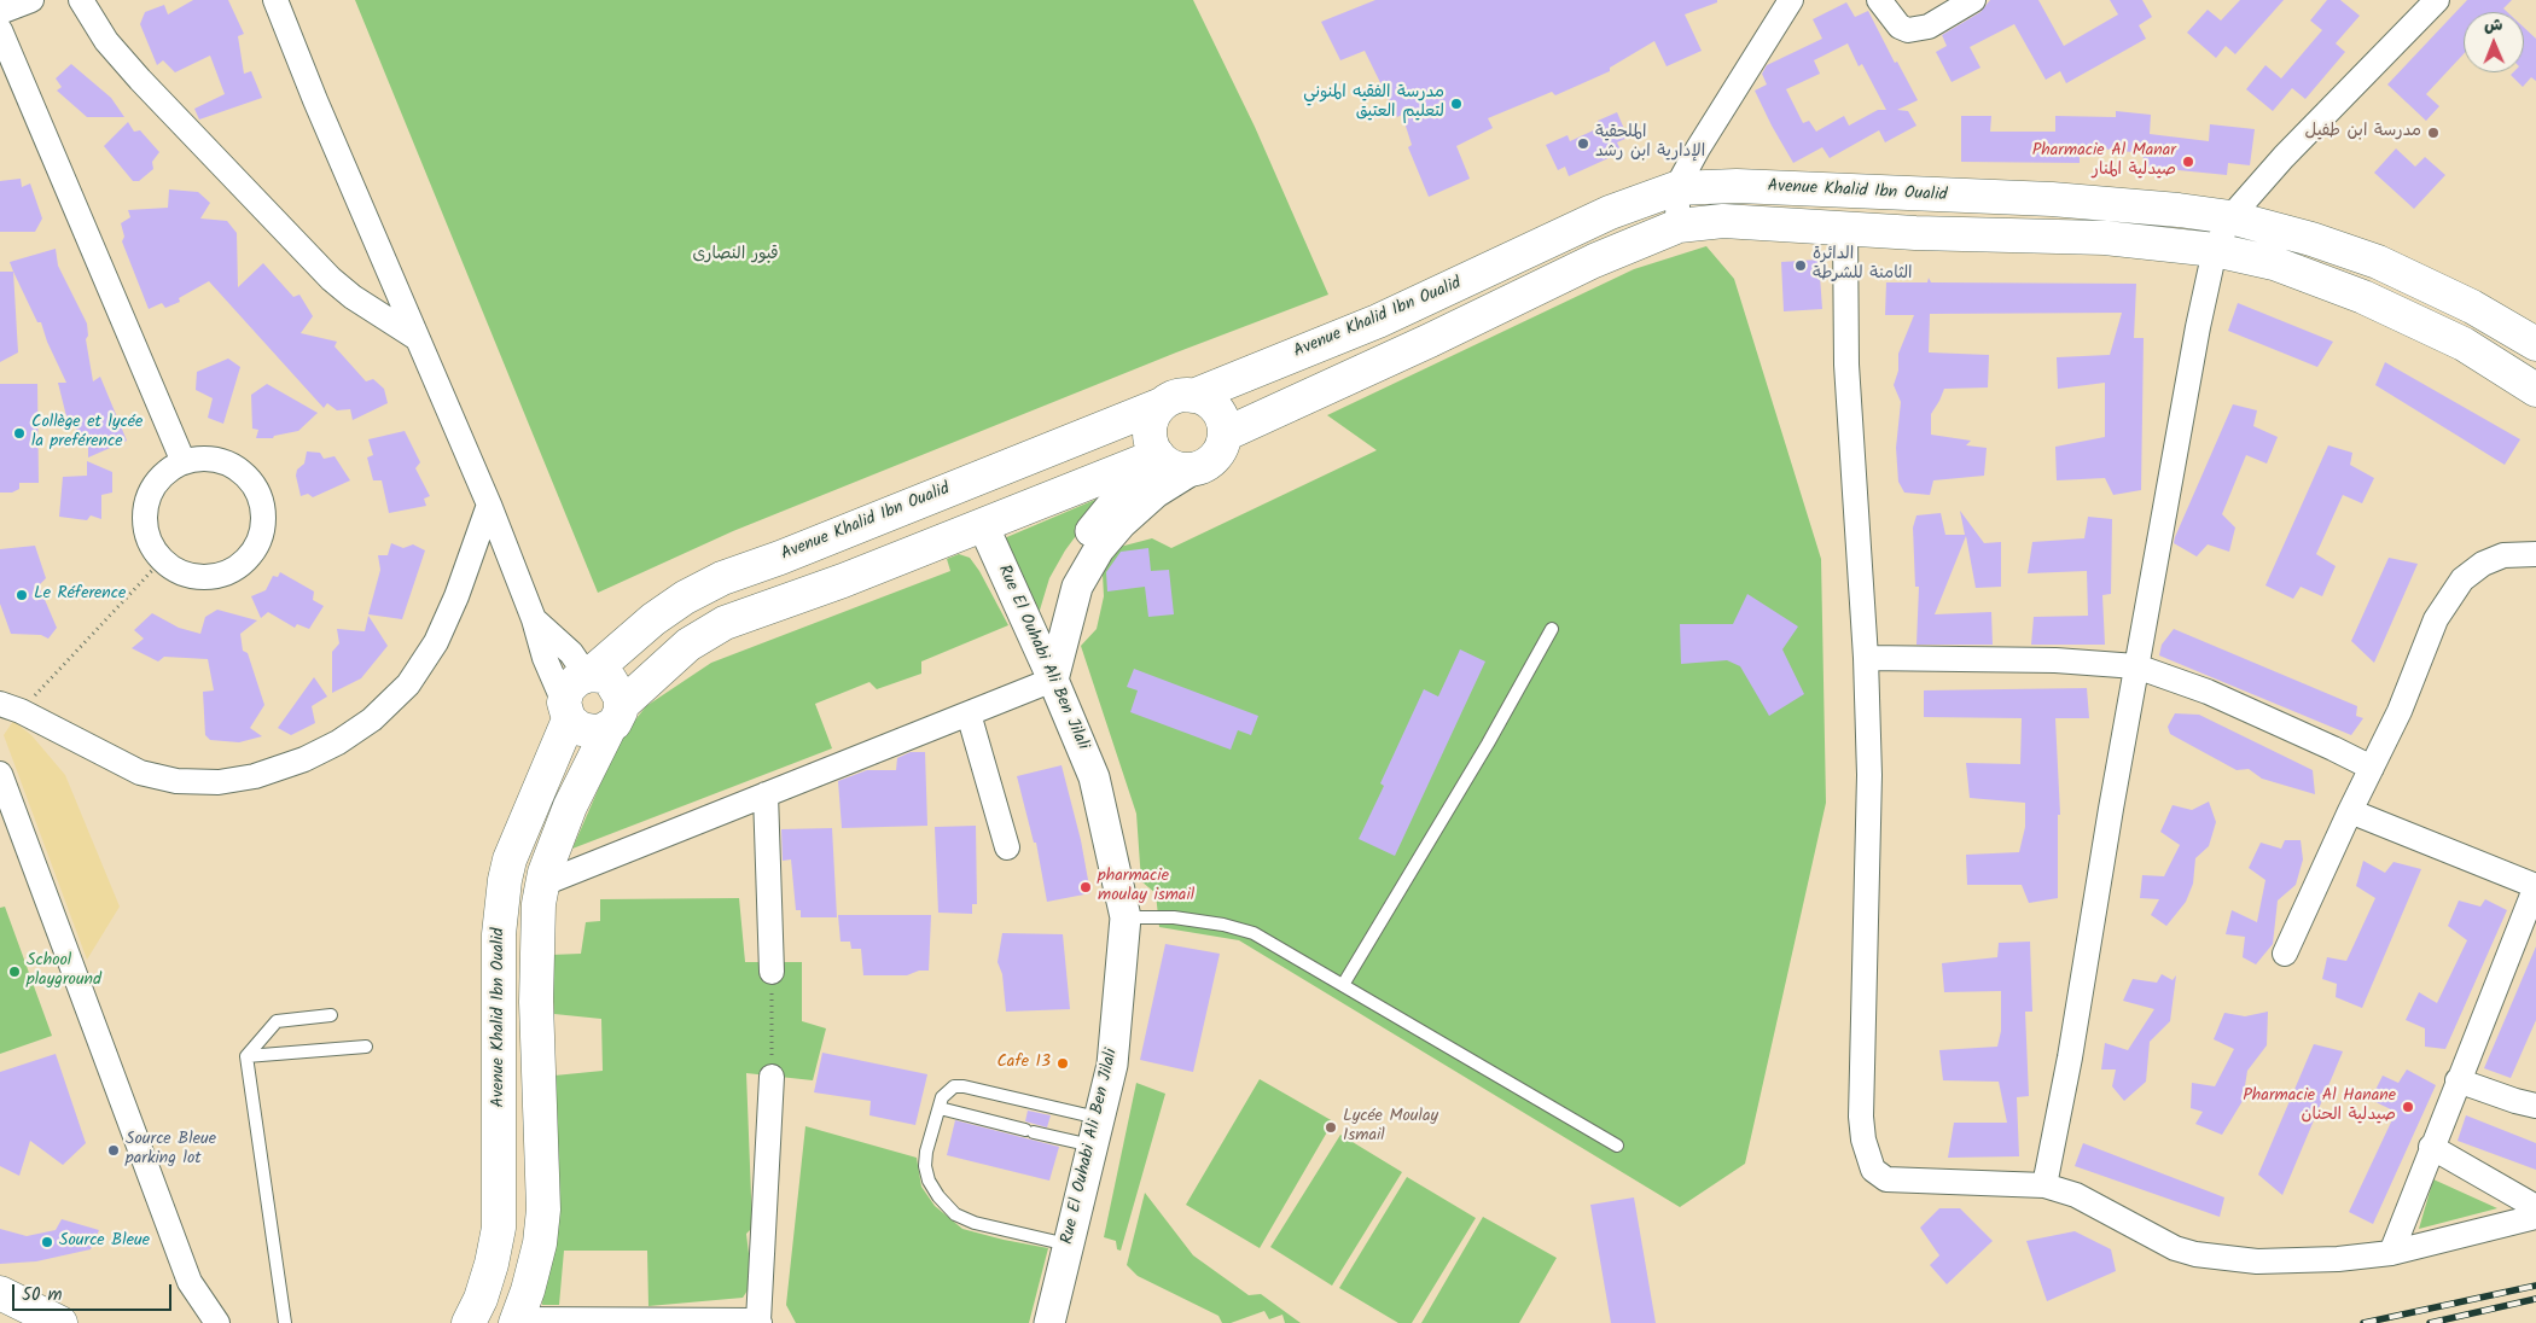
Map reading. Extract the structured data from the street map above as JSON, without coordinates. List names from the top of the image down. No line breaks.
{"streets":{"main road":["Avenue Khalid Ibn Oualid"],"street":["Rue El Ouhabi Ali Ben Jilali"]},"parks":["قبور النصارى"],"places":["مدرسة الفقيه المنوني لتعليم العتيق","مدرسة ابن طفيل","الملحقية الإدارية ابن رشد","Pharmacie Al Manar صيدلية المنار","الدائرة الثامنة للشرطة","Collège et lycée la preférence","Le Réference","pharmacie moulay ismail","School playground","Cafe 13","Pharmacie Al Hanane صيدلية الحنان","Lycée Moulay Ismail","Source Bleue parking lot","Source Bleue"],"scale_bar":"50 m","north":"top"}
